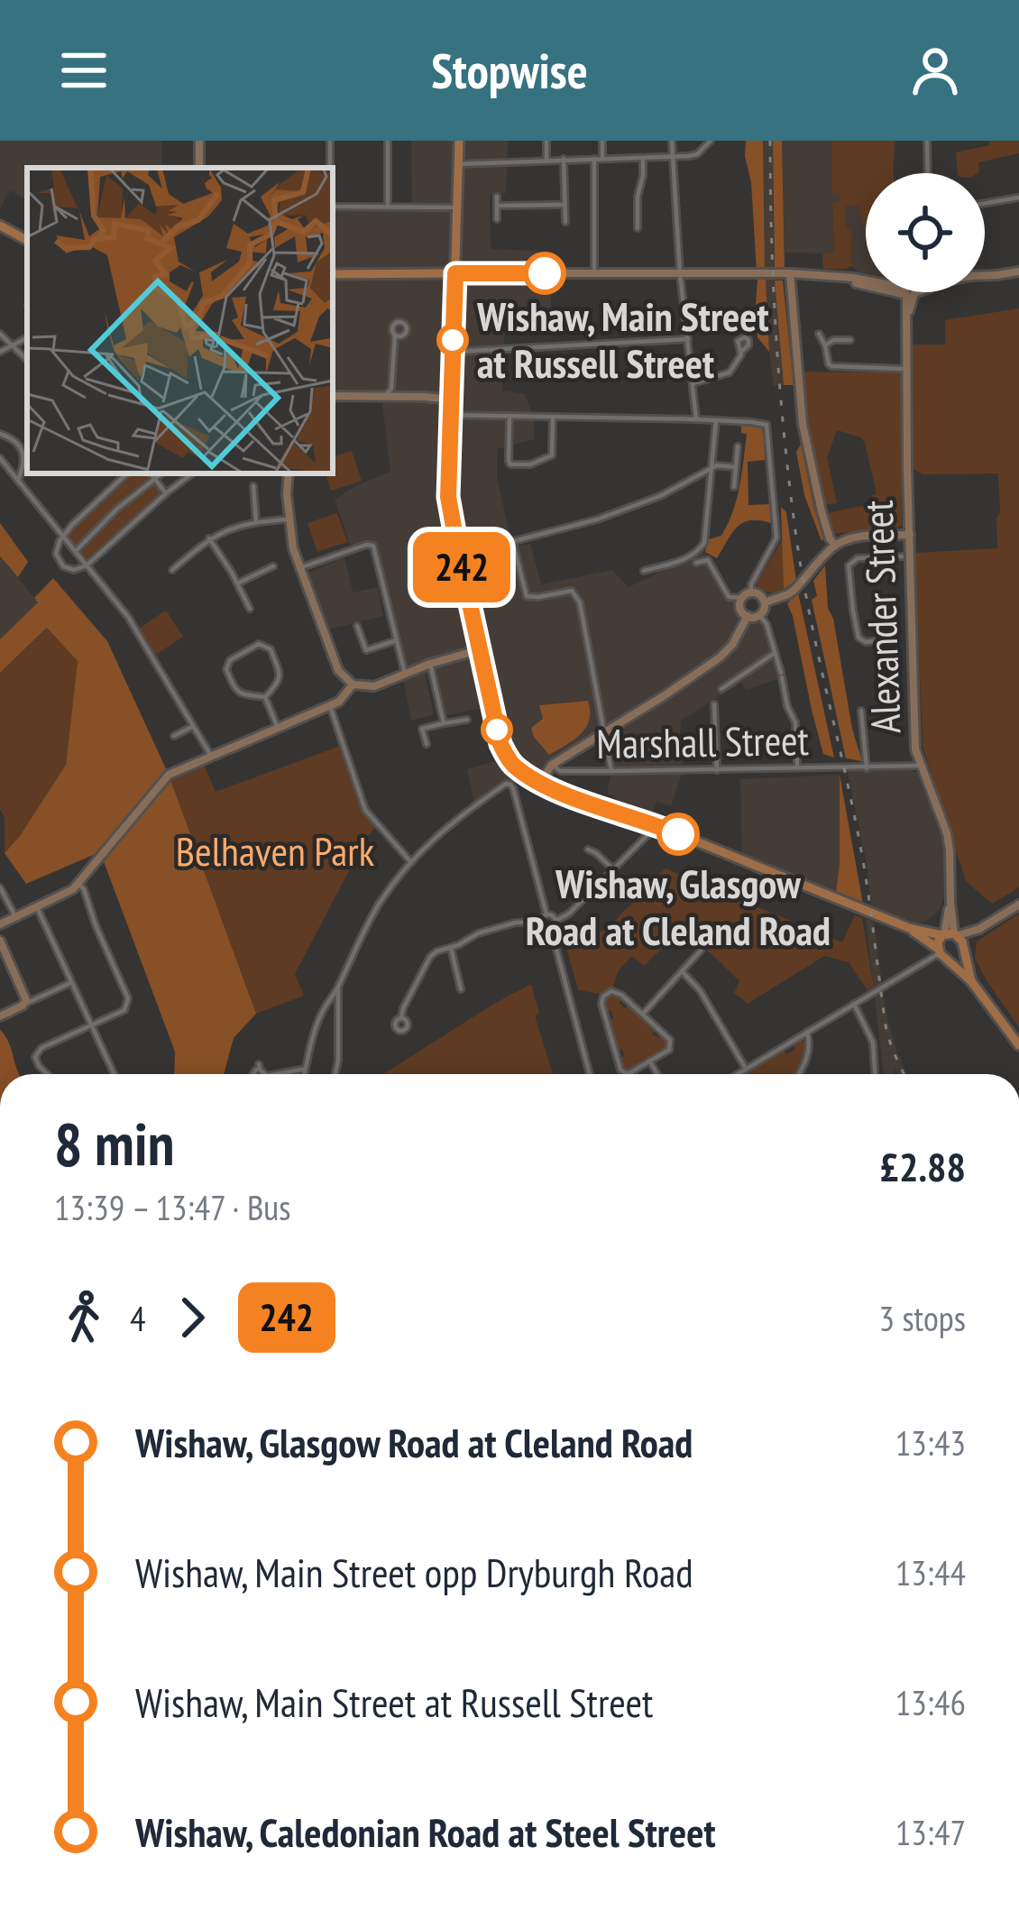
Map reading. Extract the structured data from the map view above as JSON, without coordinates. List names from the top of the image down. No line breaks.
{"streets":{"street":["Alexander Street","Marshall Street"]},"crossings":[["Alexander Street","Marshall Street"]],"parks":["Belhaven Park"],"places":["Wishaw, Main Street at Russell Street","Wishaw, Glasgow Road at Cleland Road"],"lines":["bus line 242"],"page":{"header":"Stopwise","on_map":"242","heading":["8 min","13:39 – 13:47 · Bus","£2.88"],"legs":["4","242","3 stops"],"list":[{"name":"Wishaw, Glasgow Road at Cleland Road","value":"13:43"},{"name":"Wishaw, Main Street opp Dryburgh Road","value":"13:44"},{"name":"Wishaw, Main Street at Russell Street","value":"13:46"},{"name":"Wishaw, Caledonian Road at Steel Street","value":"13:47"}]}}
